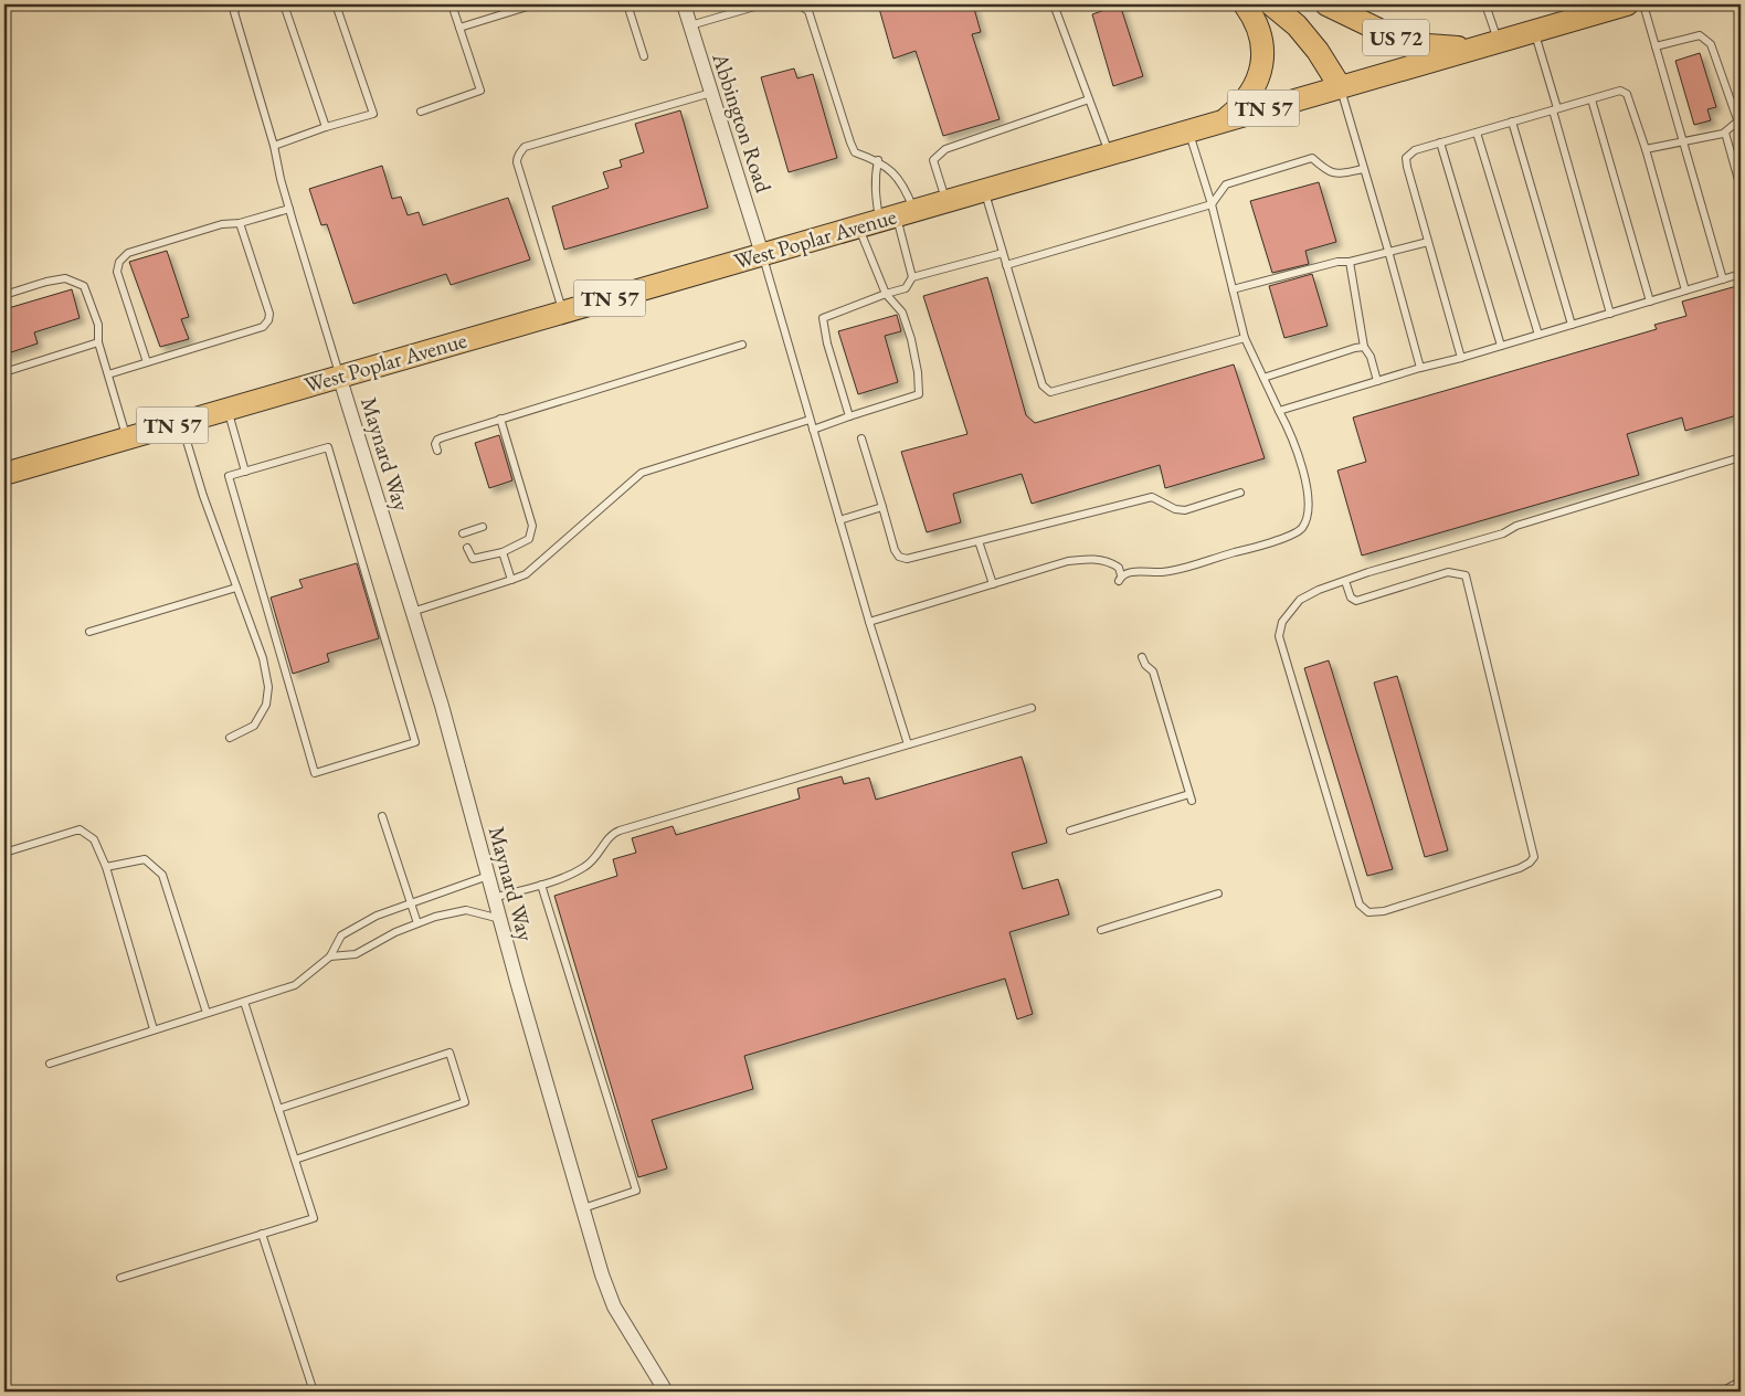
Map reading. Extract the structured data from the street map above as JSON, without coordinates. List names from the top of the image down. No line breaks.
{"streets":{"main road":["US 72","TN 57","West Poplar Avenue"],"street":["Abbington Road","Maynard Way"]},"crossings":[["US 72","West Poplar Avenue"],["Abbington Road","West Poplar Avenue"],["West Poplar Avenue","Maynard Way"]]}
